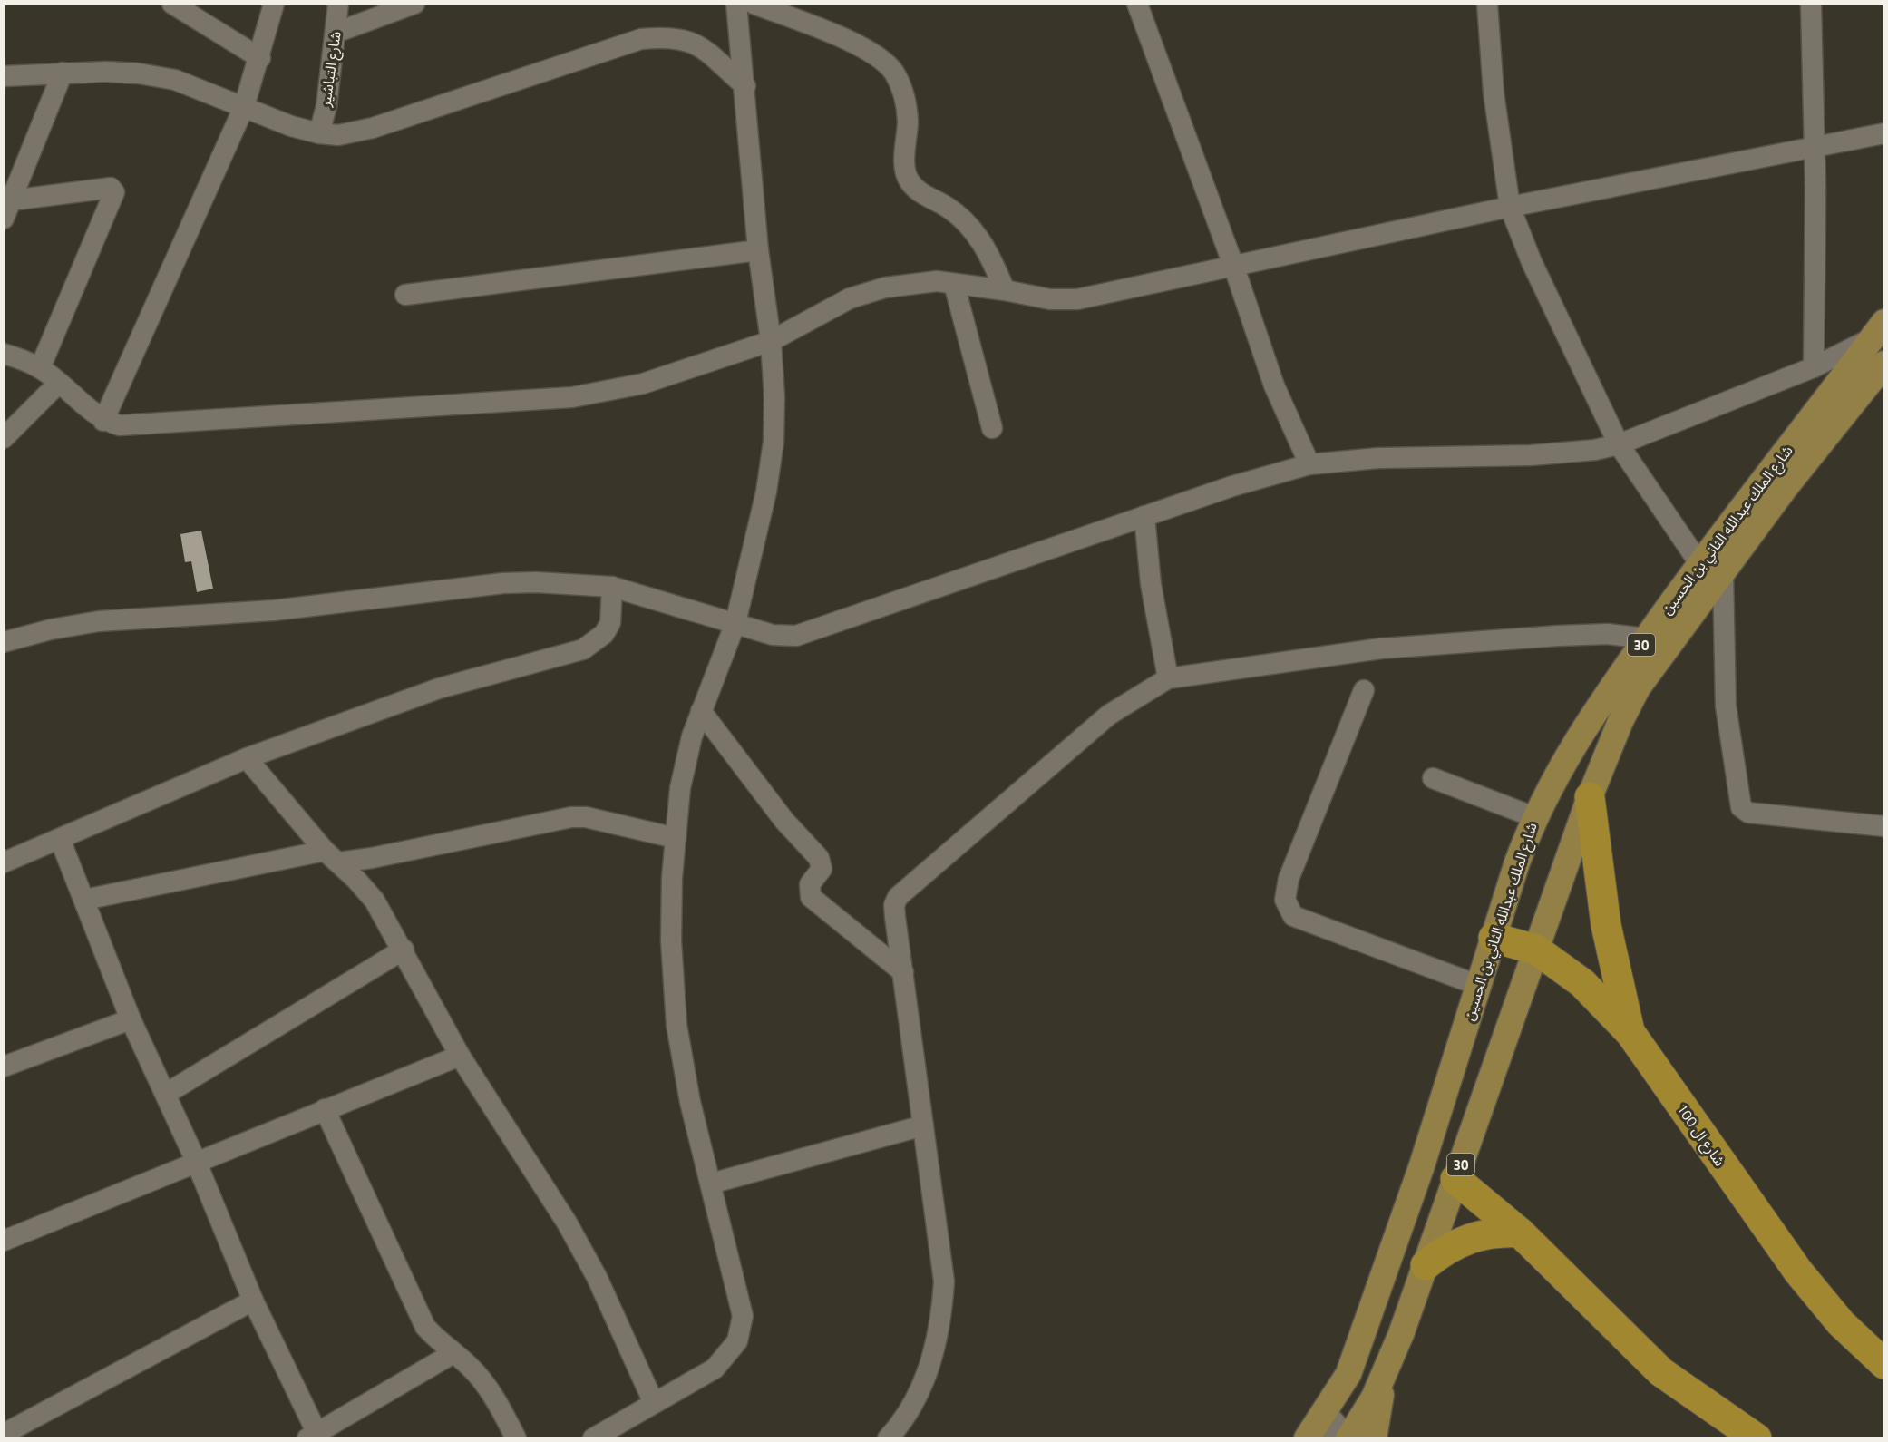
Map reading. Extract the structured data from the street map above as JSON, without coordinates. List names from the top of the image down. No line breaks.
{"streets":{"highway":["شارع ال 100"],"main road":["شارع الملك عبدالله الثاني بن الحسين","30"],"street":["شارع التباشير"]},"crossings":[["شارع الملك عبدالله الثاني بن الحسين","شارع ال 100"]]}
